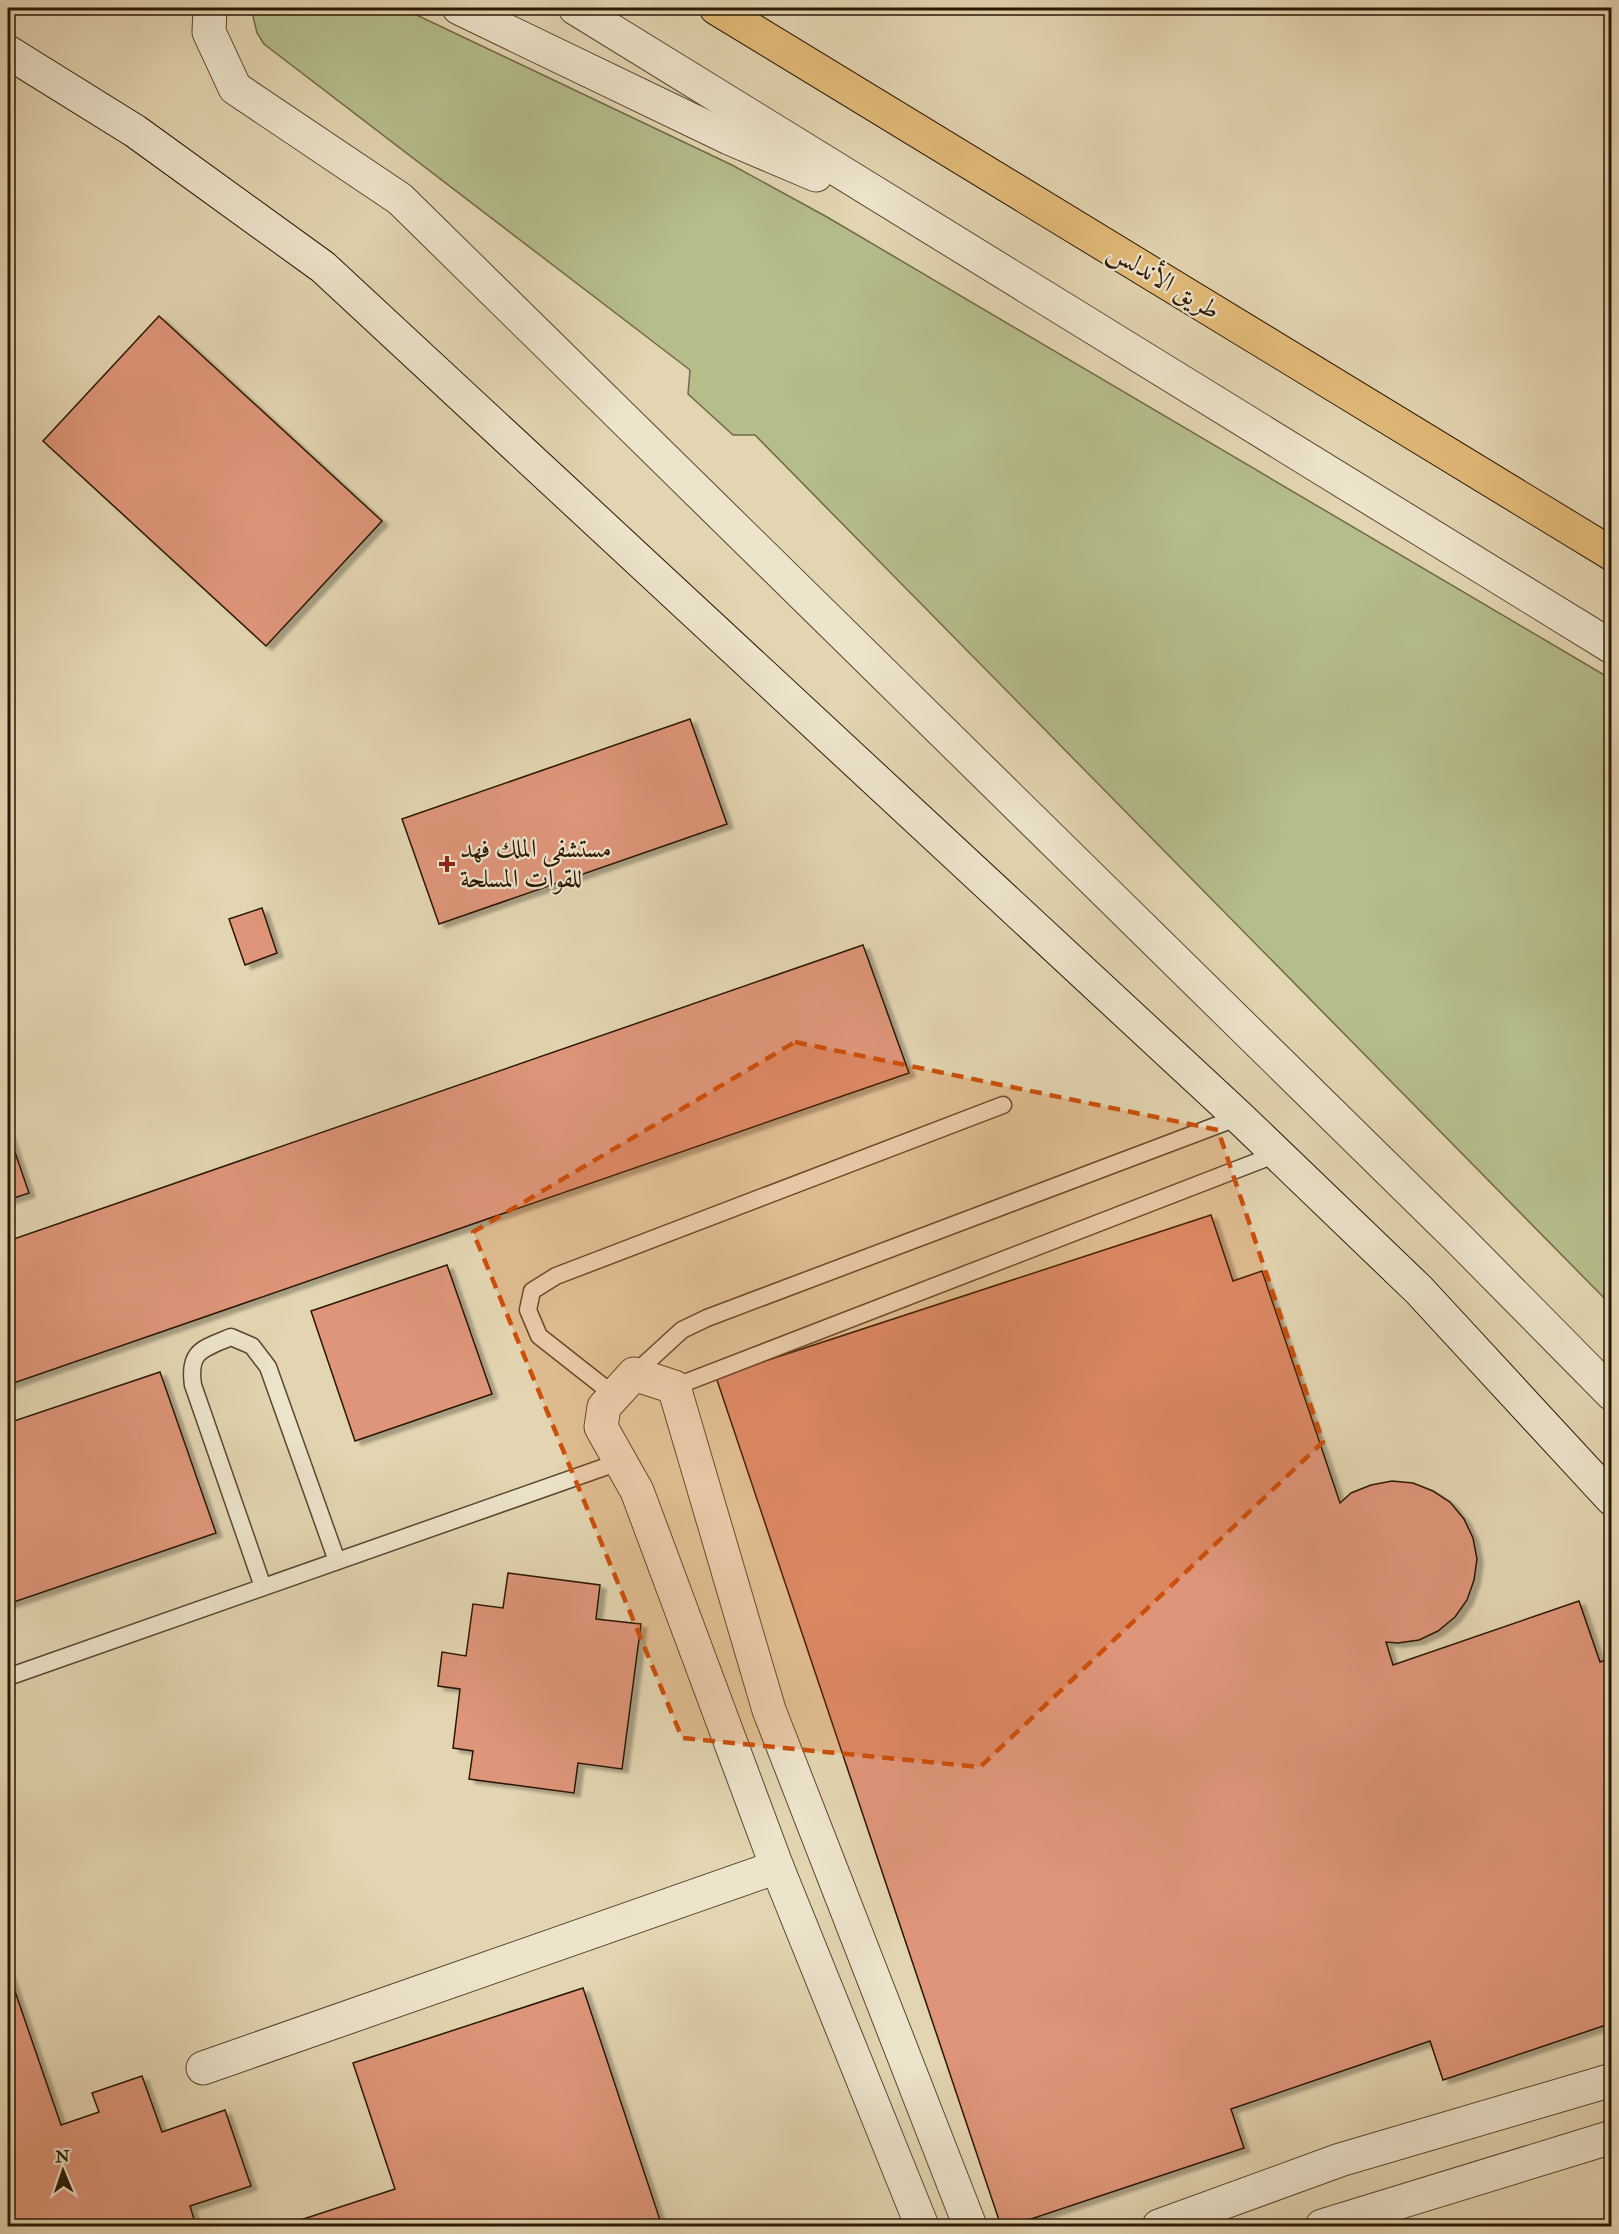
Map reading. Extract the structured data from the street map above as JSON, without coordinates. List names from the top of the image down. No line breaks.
{"streets":{"main road":["طريق الأندلس"]},"places":{"health":["مستشفى الملك فهد للقوات المسلحة"]},"north":"top"}
